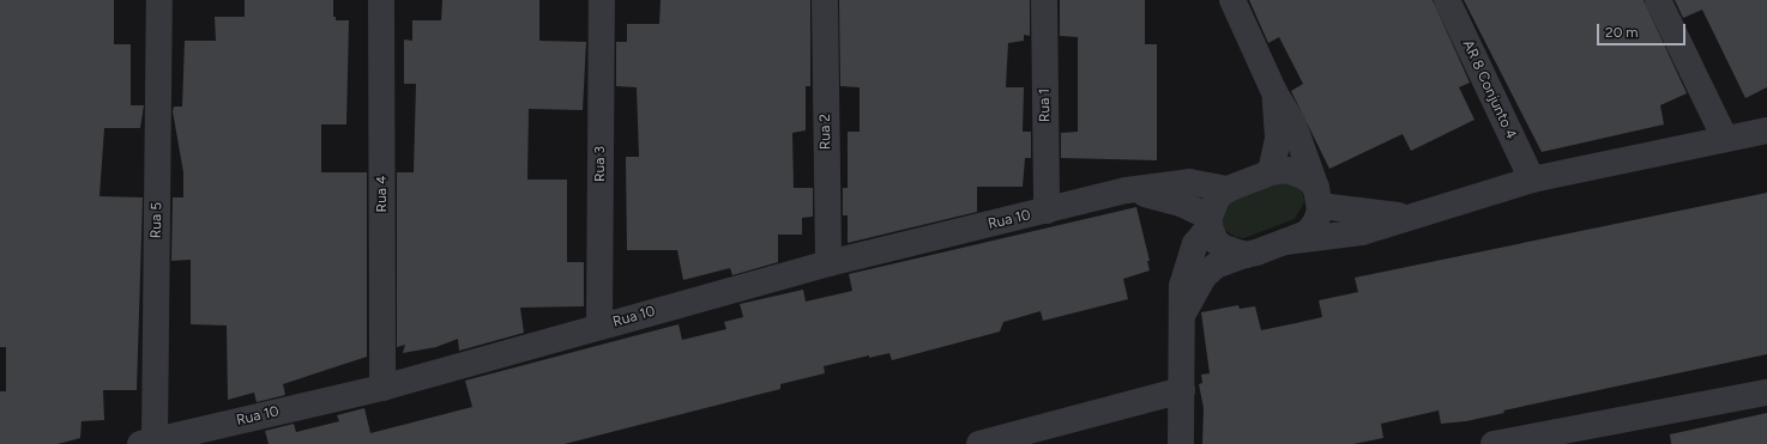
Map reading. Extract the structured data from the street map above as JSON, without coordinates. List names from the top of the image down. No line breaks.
{"streets":{"street":["AR 8 Conjunto 4","Rua 1","Rua 2","Rua 3","Rua 4","Rua 5","Rua 10"]},"crossings":[["Rua 1","Rua 10"],["Rua 2","Rua 10"],["Rua 3","Rua 10"],["Rua 4","Rua 10"],["Rua 5","Rua 10"]],"scale_bar":"20 m"}
